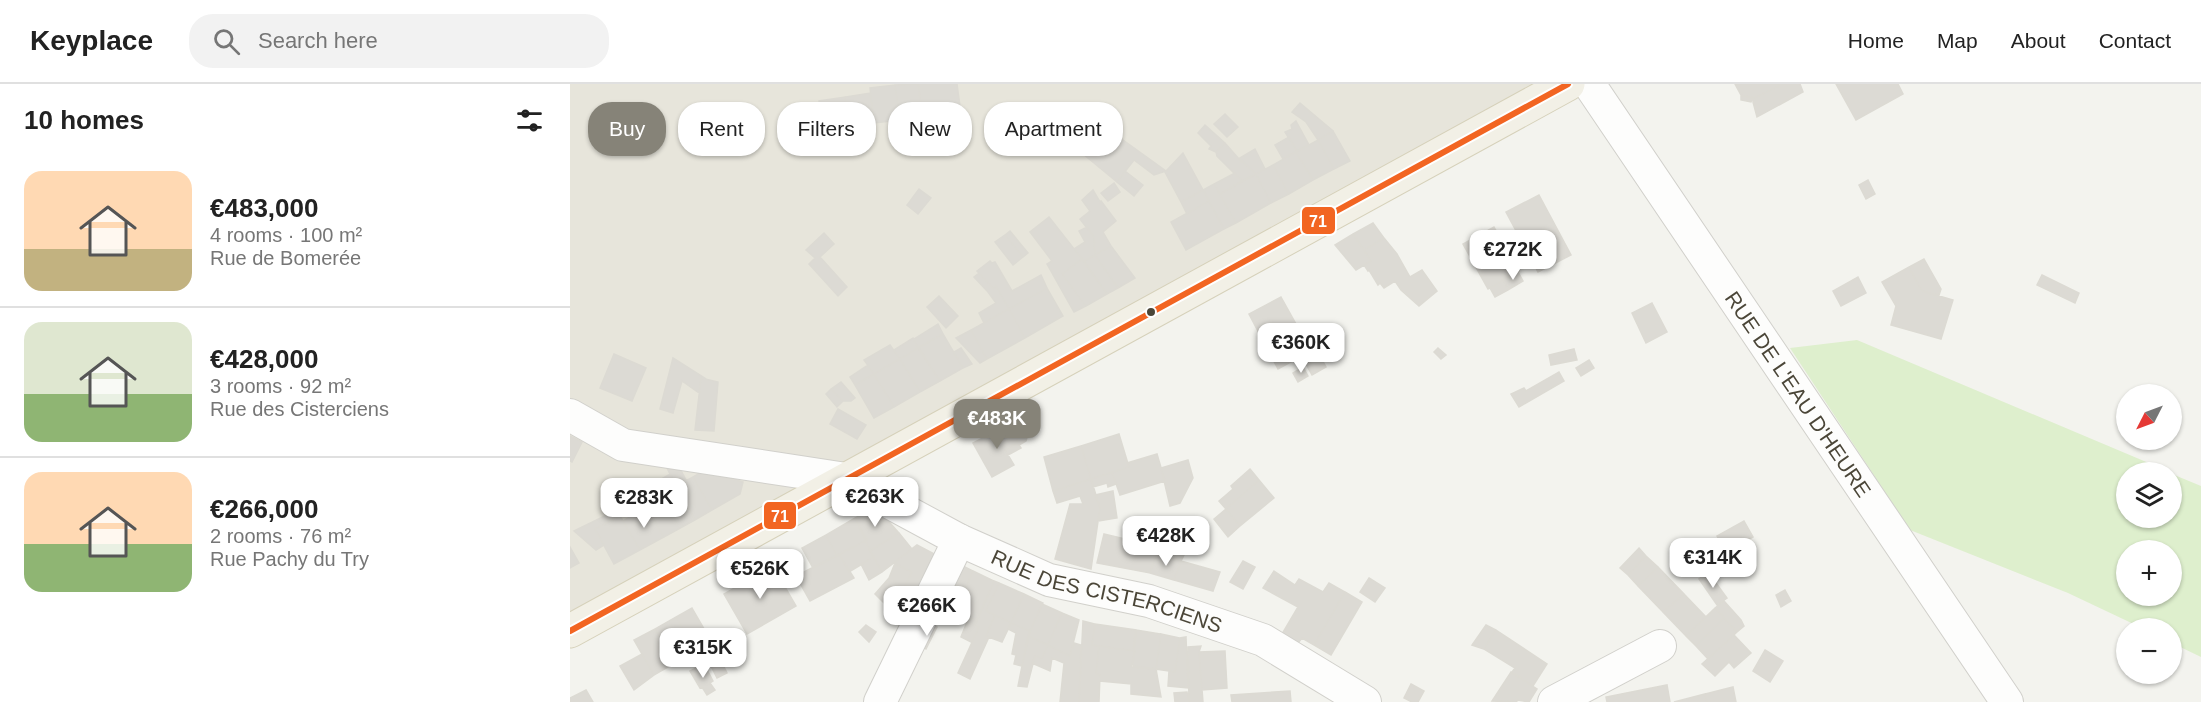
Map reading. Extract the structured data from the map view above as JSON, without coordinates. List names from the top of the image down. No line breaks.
{"streets":{"street":["RUE DE L'EAU D'HEURE","RUE DES CISTERCIENS"]},"lines":["transit line 71"],"north":"bottom left","page":{"header":"Keyplace","search":"Search here","nav":["Home","Map","About","Contact"],"heading":"10 homes","chip":["Buy","Rent","Filters","New","Apartment"],"list":[{"name":"€483,000","note":"4 rooms · 100 m² · Rue de Bomerée"},{"name":"€428,000","note":"3 rooms · 92 m² · Rue des Cisterciens"},{"name":"€266,000","note":"2 rooms · 76 m² · Rue Pachy du Try"}],"price":["€272K","€360K","€483K","€263K","€283K","€428K","€314K","€526K","€266K","€315K"],"map_buttons":["+","−"]}}
